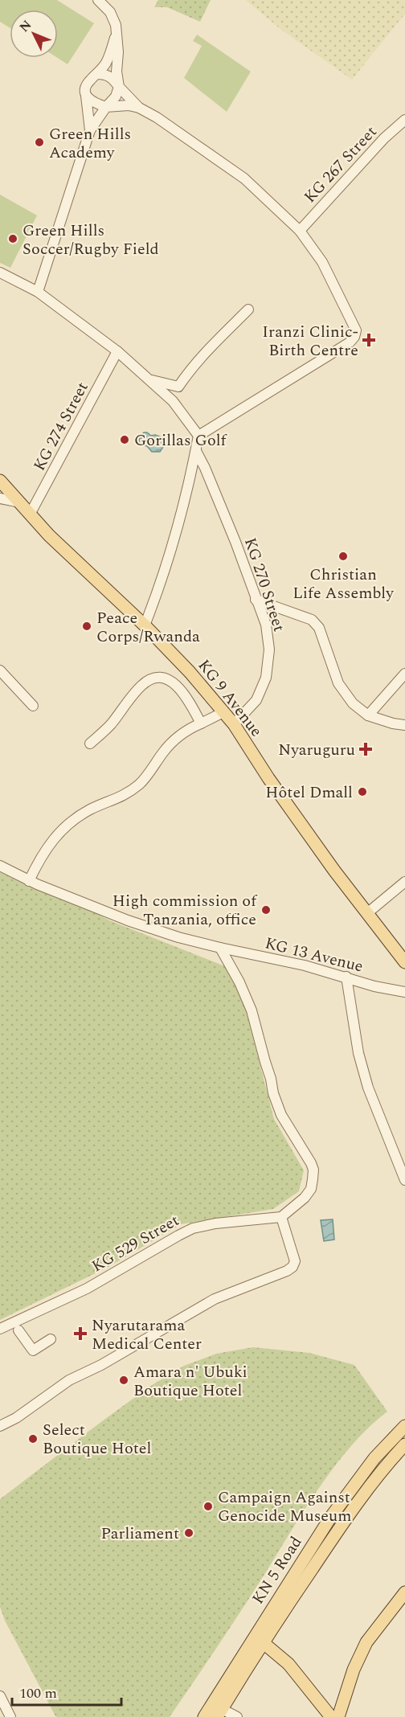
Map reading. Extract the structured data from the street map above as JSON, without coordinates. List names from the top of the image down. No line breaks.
{"streets":{"main road":["KG 9 Avenue","KN 5 Road"],"street":["KG 267 Street","KG 274 Street","KG 270 Street","KG 13 Avenue","KG 529 Street"]},"crossings":[["KG 274 Street","KG 9 Avenue"],["KG 270 Street","KG 9 Avenue"]],"places":{"other":["Green Hills Academy","Green Hills Soccer/Rugby Field","Gorillas Golf","Christian Life Assembly","Peace Corps/Rwanda","Hôtel Dmall","High commission of Tanzania, office","Amara n' Ubuki Boutique Hotel","Select Boutique Hotel","Campaign Against Genocide Museum","Parliament"],"health":["Iranzi Clinic- Birth Centre","Nyaruguru","Nyarutarama Medical Center"]},"scale_bar":"100 m","north":"top left"}
